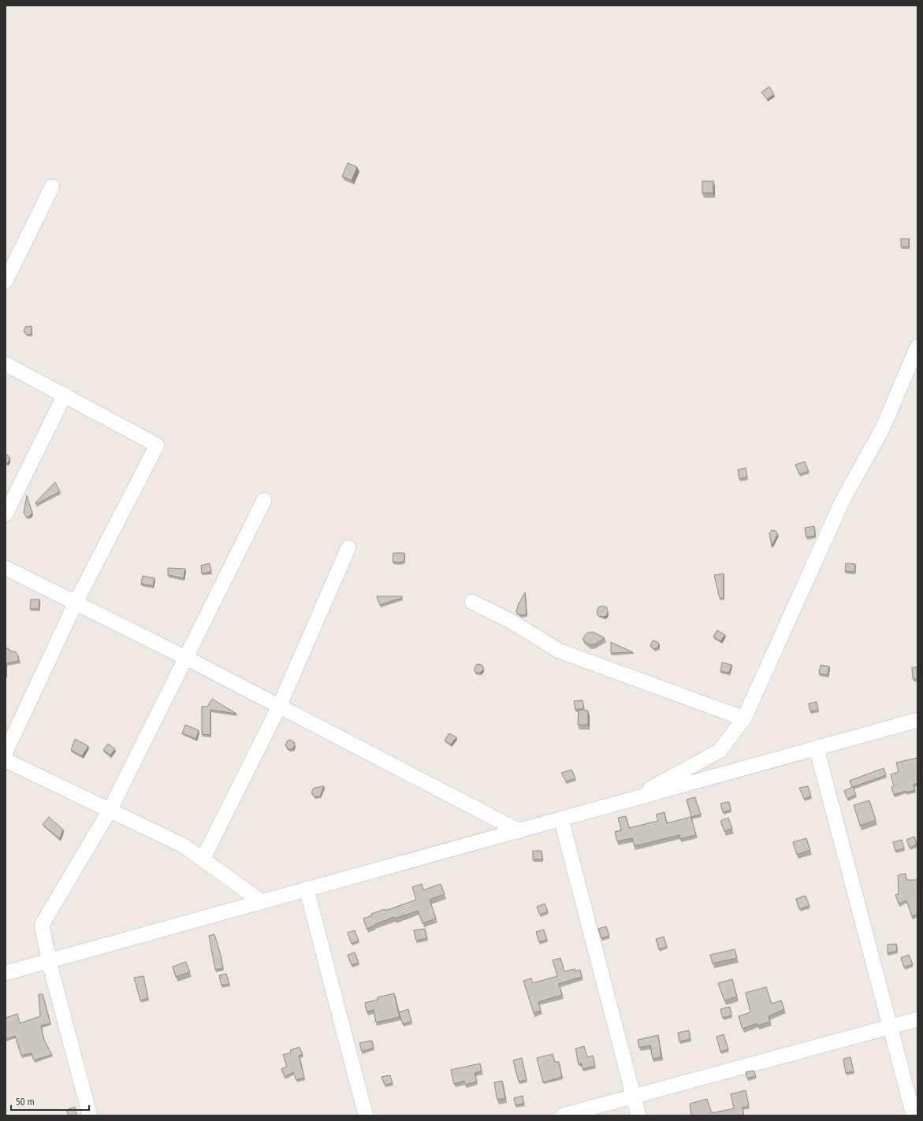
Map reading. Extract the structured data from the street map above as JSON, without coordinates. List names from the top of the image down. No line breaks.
{"scale_bar":"50 m"}
